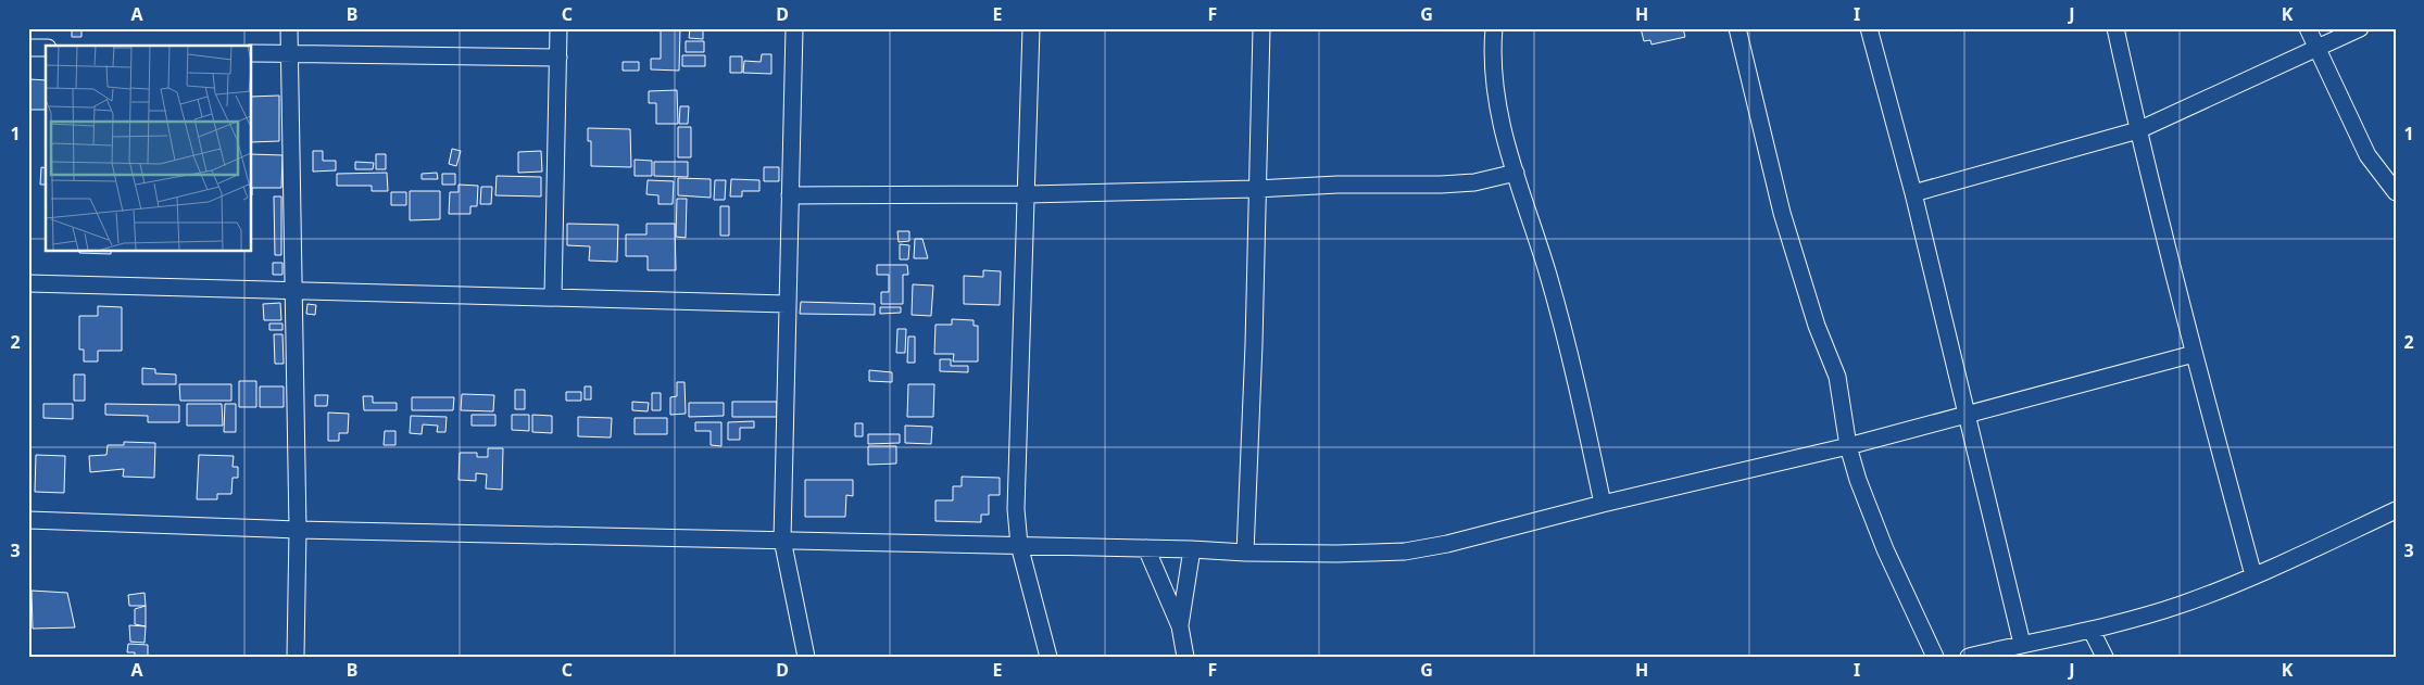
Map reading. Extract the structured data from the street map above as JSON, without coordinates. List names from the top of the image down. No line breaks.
{"grid":{"columns":["A","B","C","D","E","F","G","H","I","J","K"],"rows":["1","2","3"]}}
